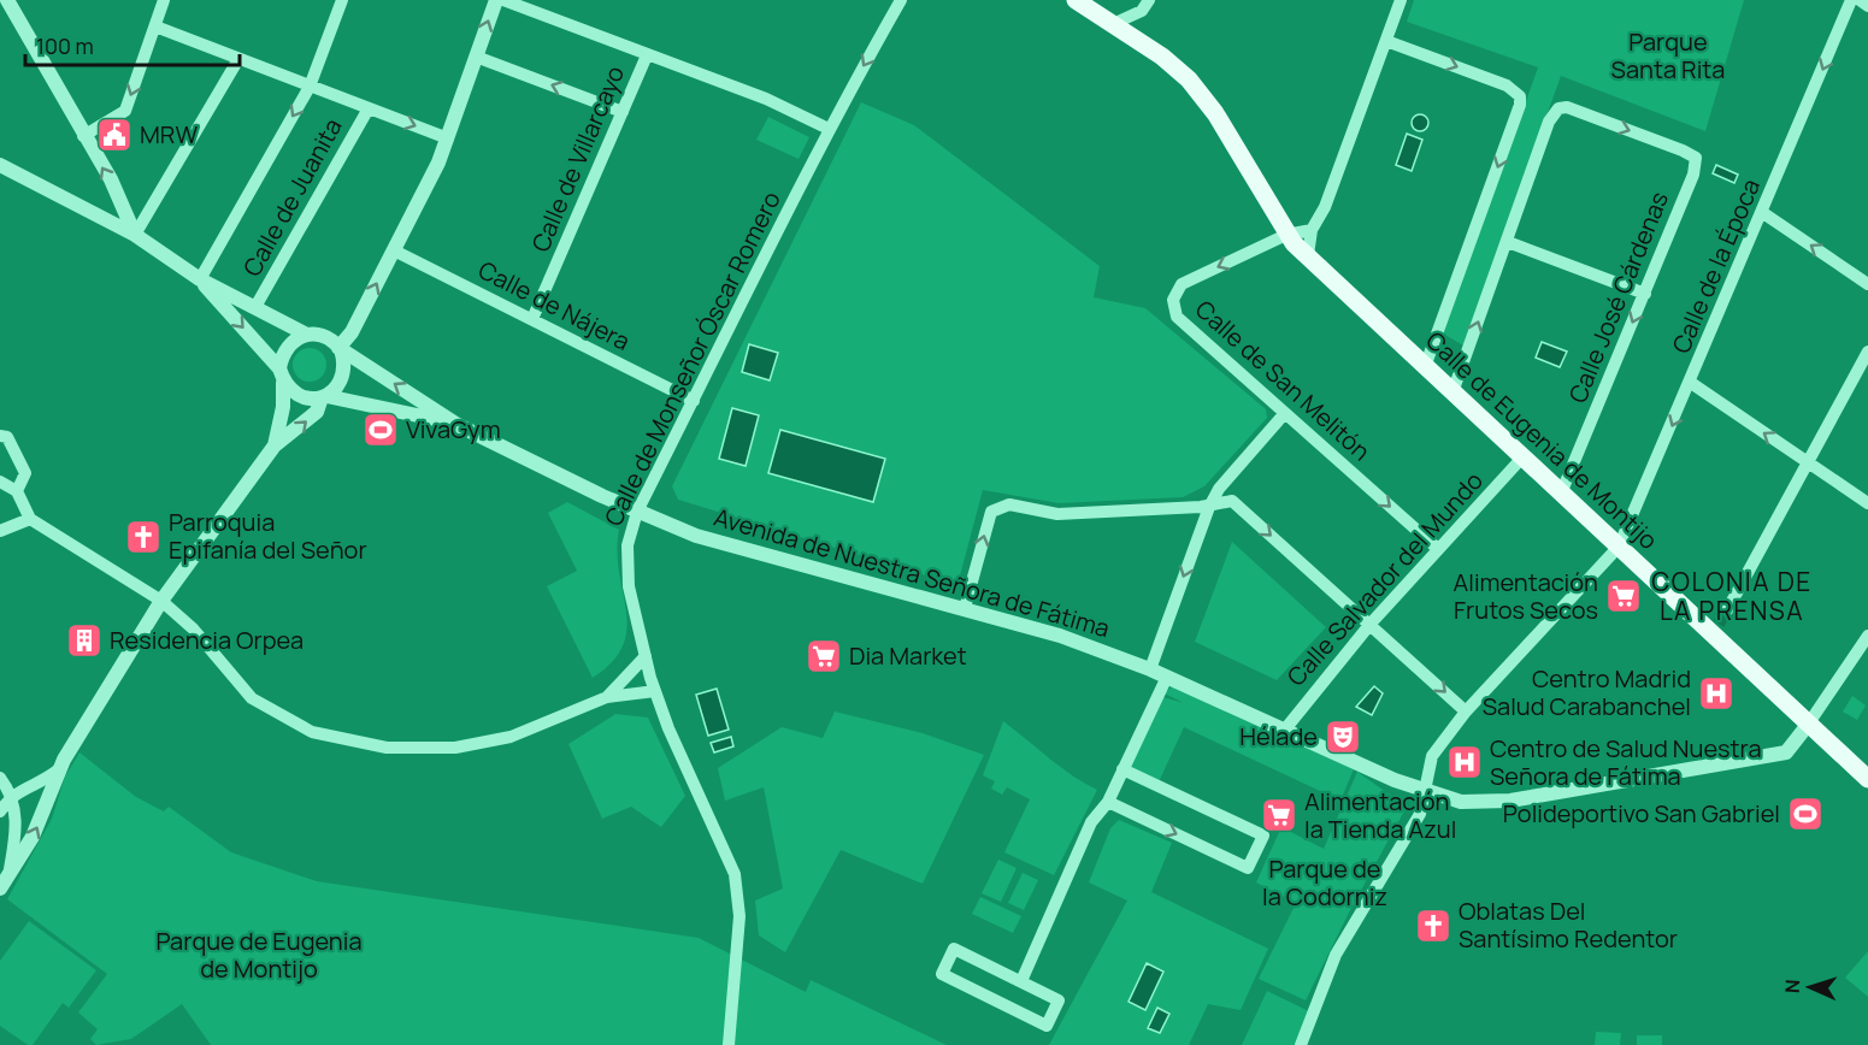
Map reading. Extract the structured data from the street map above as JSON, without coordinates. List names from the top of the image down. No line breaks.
{"streets":{"main road":["Calle de Eugenia de Montijo"],"street":["Calle de Villarcayo","Calle de Juanita","Calle de la Época","Calle José Cárdenas","Calle de Nájera","Calle de Monseñor Óscar Romero","Calle de San Melitón","Avenida de Nuestra Señora de Fátima","Calle Salvador del Mundo"]},"crossings":[["Calle de Villarcayo","Calle de Nájera"],["Calle de Juanita","Avenida de Nuestra Señora de Fátima"],["Calle de la Época","Calle de Eugenia de Montijo"],["Calle de la Época","Avenida de Nuestra Señora de Fátima"],["Calle José Cárdenas","Calle de Eugenia de Montijo"],["Calle de Nájera","Calle de Monseñor Óscar Romero"],["Calle de Monseñor Óscar Romero","Avenida de Nuestra Señora de Fátima"],["Calle de San Melitón","Calle de Eugenia de Montijo"],["Calle de San Melitón","Calle Salvador del Mundo"],["Calle de Eugenia de Montijo","Avenida de Nuestra Señora de Fátima"],["Calle de Eugenia de Montijo","Calle Salvador del Mundo"],["Avenida de Nuestra Señora de Fátima","Calle Salvador del Mundo"]],"districts":["COLONIA DE LA PRENSA"],"parks":["Parque Santa Rita","Parque de la Codorniz","Parque de Eugenia de Montijo"],"places":{"public building":["MRW"],"sports":["VivaGym","Polideportivo San Gabriel"],"church":["Parroquia Epifanía del Señor","Oblatas Del Santísimo Redentor"],"supermarket":["Alimentación Frutos Secos","Dia Market","Alimentación la Tienda Azul"],"building":["Residencia Orpea"],"hospital":["Centro Madrid Salud Carabanchel","Centro de Salud Nuestra Señora de Fátima"],"theatre":["Hélade"]},"scale_bar":"100 m","north":"left"}
